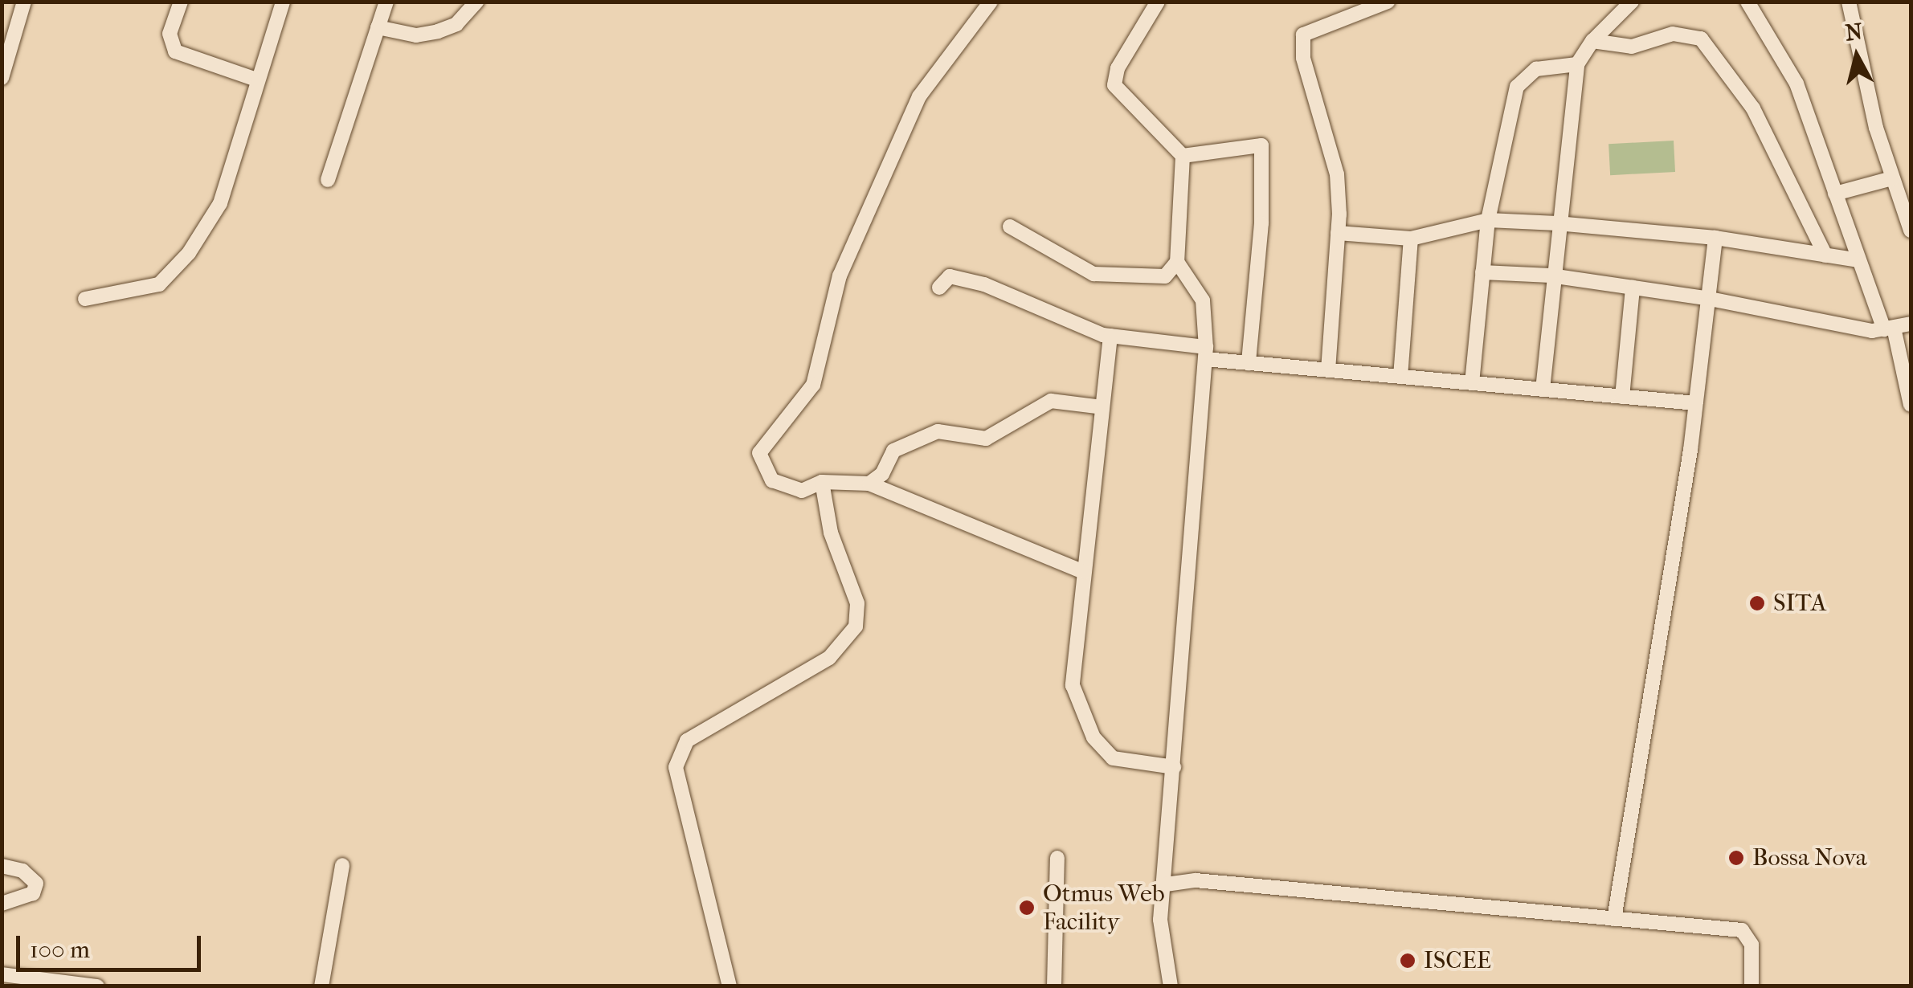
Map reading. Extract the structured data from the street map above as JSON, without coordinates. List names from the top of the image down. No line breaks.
{"places":["SITA","Bossa Nova","Otmus Web Facility","ISCEE"],"scale_bar":"100 m","north":"top"}
